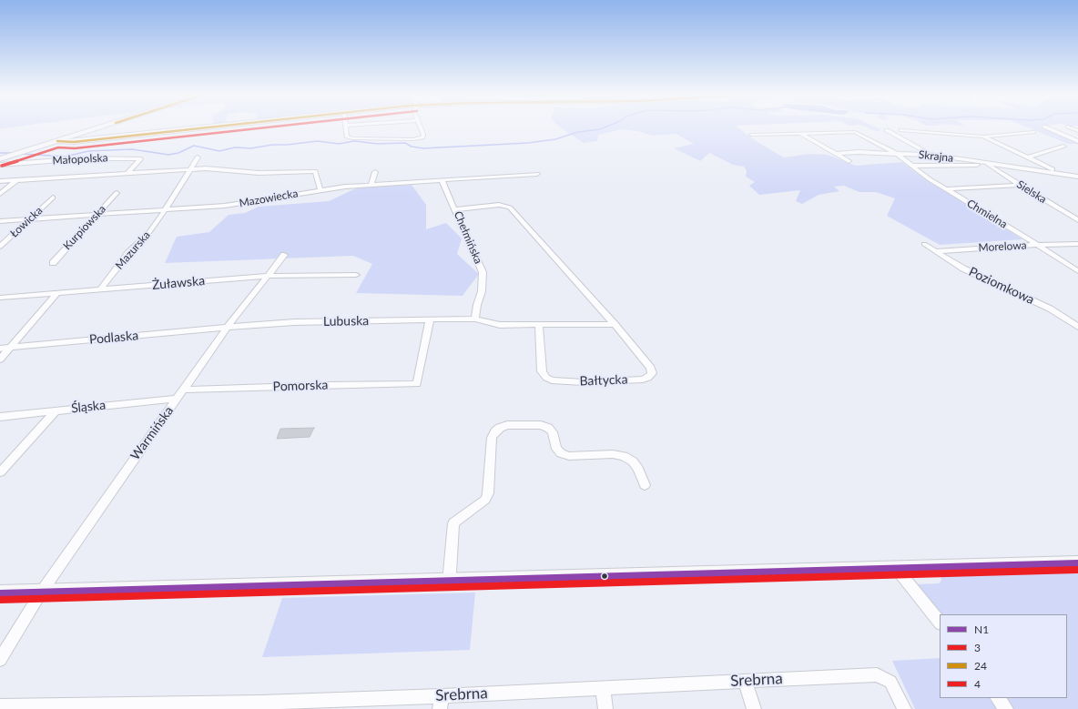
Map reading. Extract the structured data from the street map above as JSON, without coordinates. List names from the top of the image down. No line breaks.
{"streets":{"street":["Skrajna","Małopolska","Sielska","Mazowiecka","Chmielna","Łowicka","Kurpiowska","Chełmińska","Morelowa","Mazurska","Żuławska","Poziomkowa","Lubuska","Podlaska","Bałtycka","Pomorska","Śląska","Warmińska","Srebrna"]},"crossings":[["Skrajna","Sielska"],["Skrajna","Chmielna"],["Małopolska","Mazowiecka"],["Mazowiecka","Łowicka"],["Mazowiecka","Kurpiowska"],["Mazowiecka","Chełmińska"],["Mazowiecka","Mazurska"],["Chmielna","Morelowa"],["Chełmińska","Lubuska"],["Chełmińska","Bałtycka"],["Morelowa","Poziomkowa"],["Mazurska","Żuławska"],["Żuławska","Warmińska"],["Lubuska","Podlaska"],["Lubuska","Pomorska"],["Lubuska","Warmińska"],["Podlaska","Warmińska"],["Pomorska","Warmińska"],["Śląska","Warmińska"]],"lines":["transit line 24","transit line 4","transit line N1","transit line 3"],"legend":["N1","3","24","4"]}
